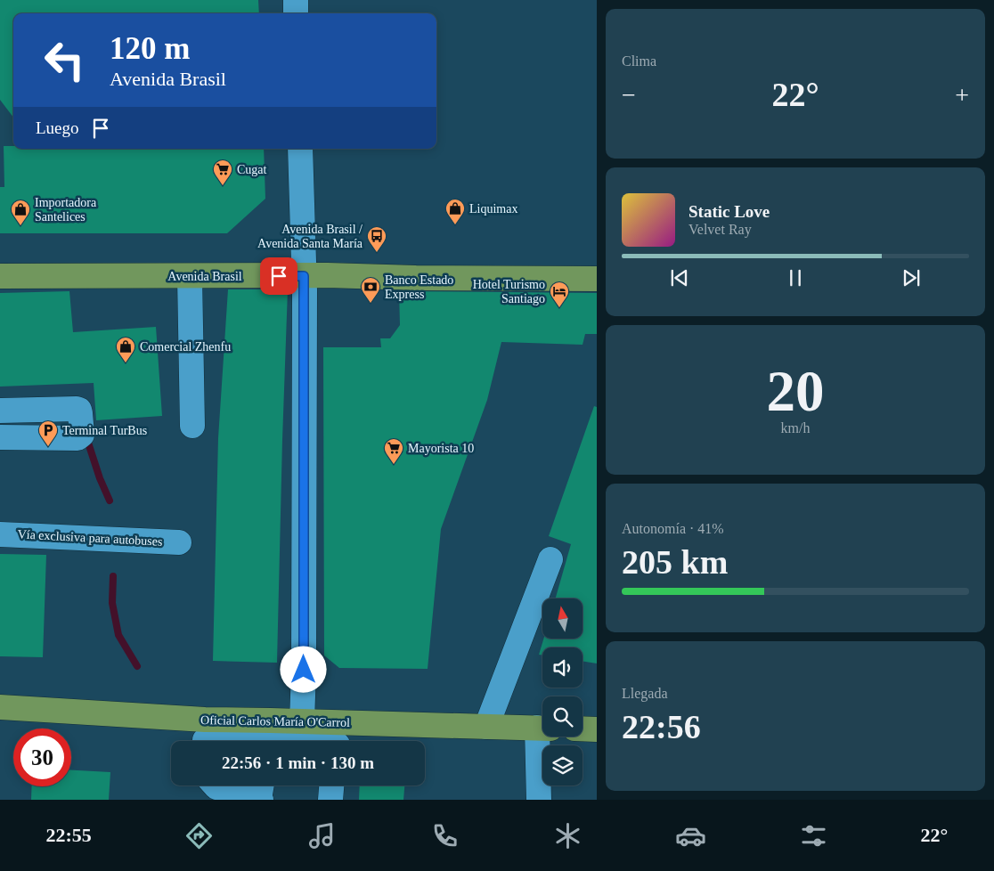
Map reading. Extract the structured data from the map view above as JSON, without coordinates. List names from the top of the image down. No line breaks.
{"streets":{"main road":["Avenida Brasil","Oficial Carlos María O'Carrol"],"street":["Vía exclusiva para autobuses"]},"places":{"supermarket":["Cugat","Mayorista 10"],"shop":["Liquimax","Importadora Santelices","Comercial Zhenfu"],"bus stop":["Avenida Brasil / Avenida Santa María"],"bank":["Banco Estado Express"],"hotel":["Hotel Turismo Santiago"],"parking":["Terminal TurBus"]},"north":"top","page":{"tile":["Clima",["20","km/h"],["Autonomía · 41%","205 km"],["Llegada","22:56"]],"turn":["120 m","Avenida Brasil"],"heat":["−","22°","+"],"then":"Luego","song":["Static Love","Velvet Ray"],"limit":"30","trip":"22:56 · 1 min · 130 m","tabs":["22:55","22°"]}}
